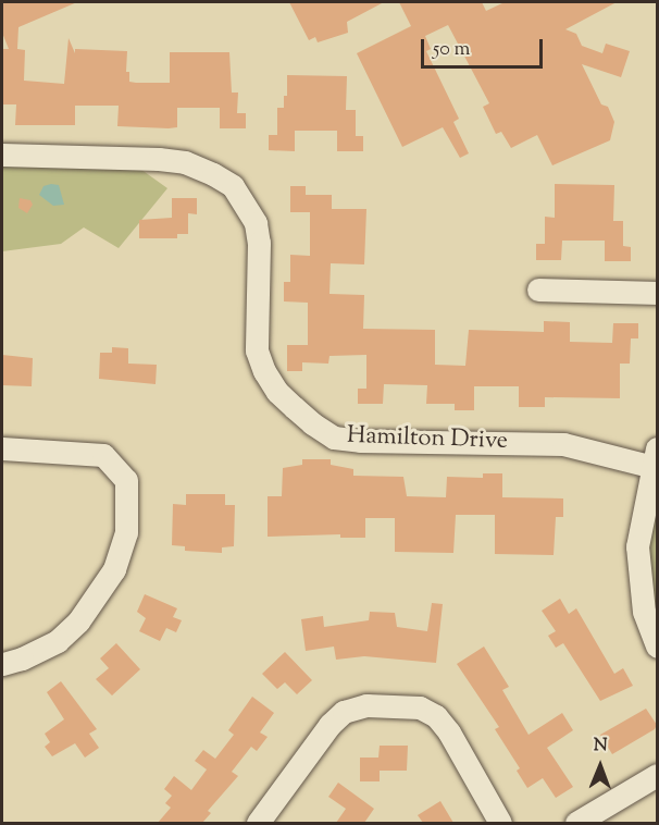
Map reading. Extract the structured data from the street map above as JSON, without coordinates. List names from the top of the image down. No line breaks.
{"streets":{"street":["Hamilton Drive"]},"scale_bar":"50 m","north":"top"}
